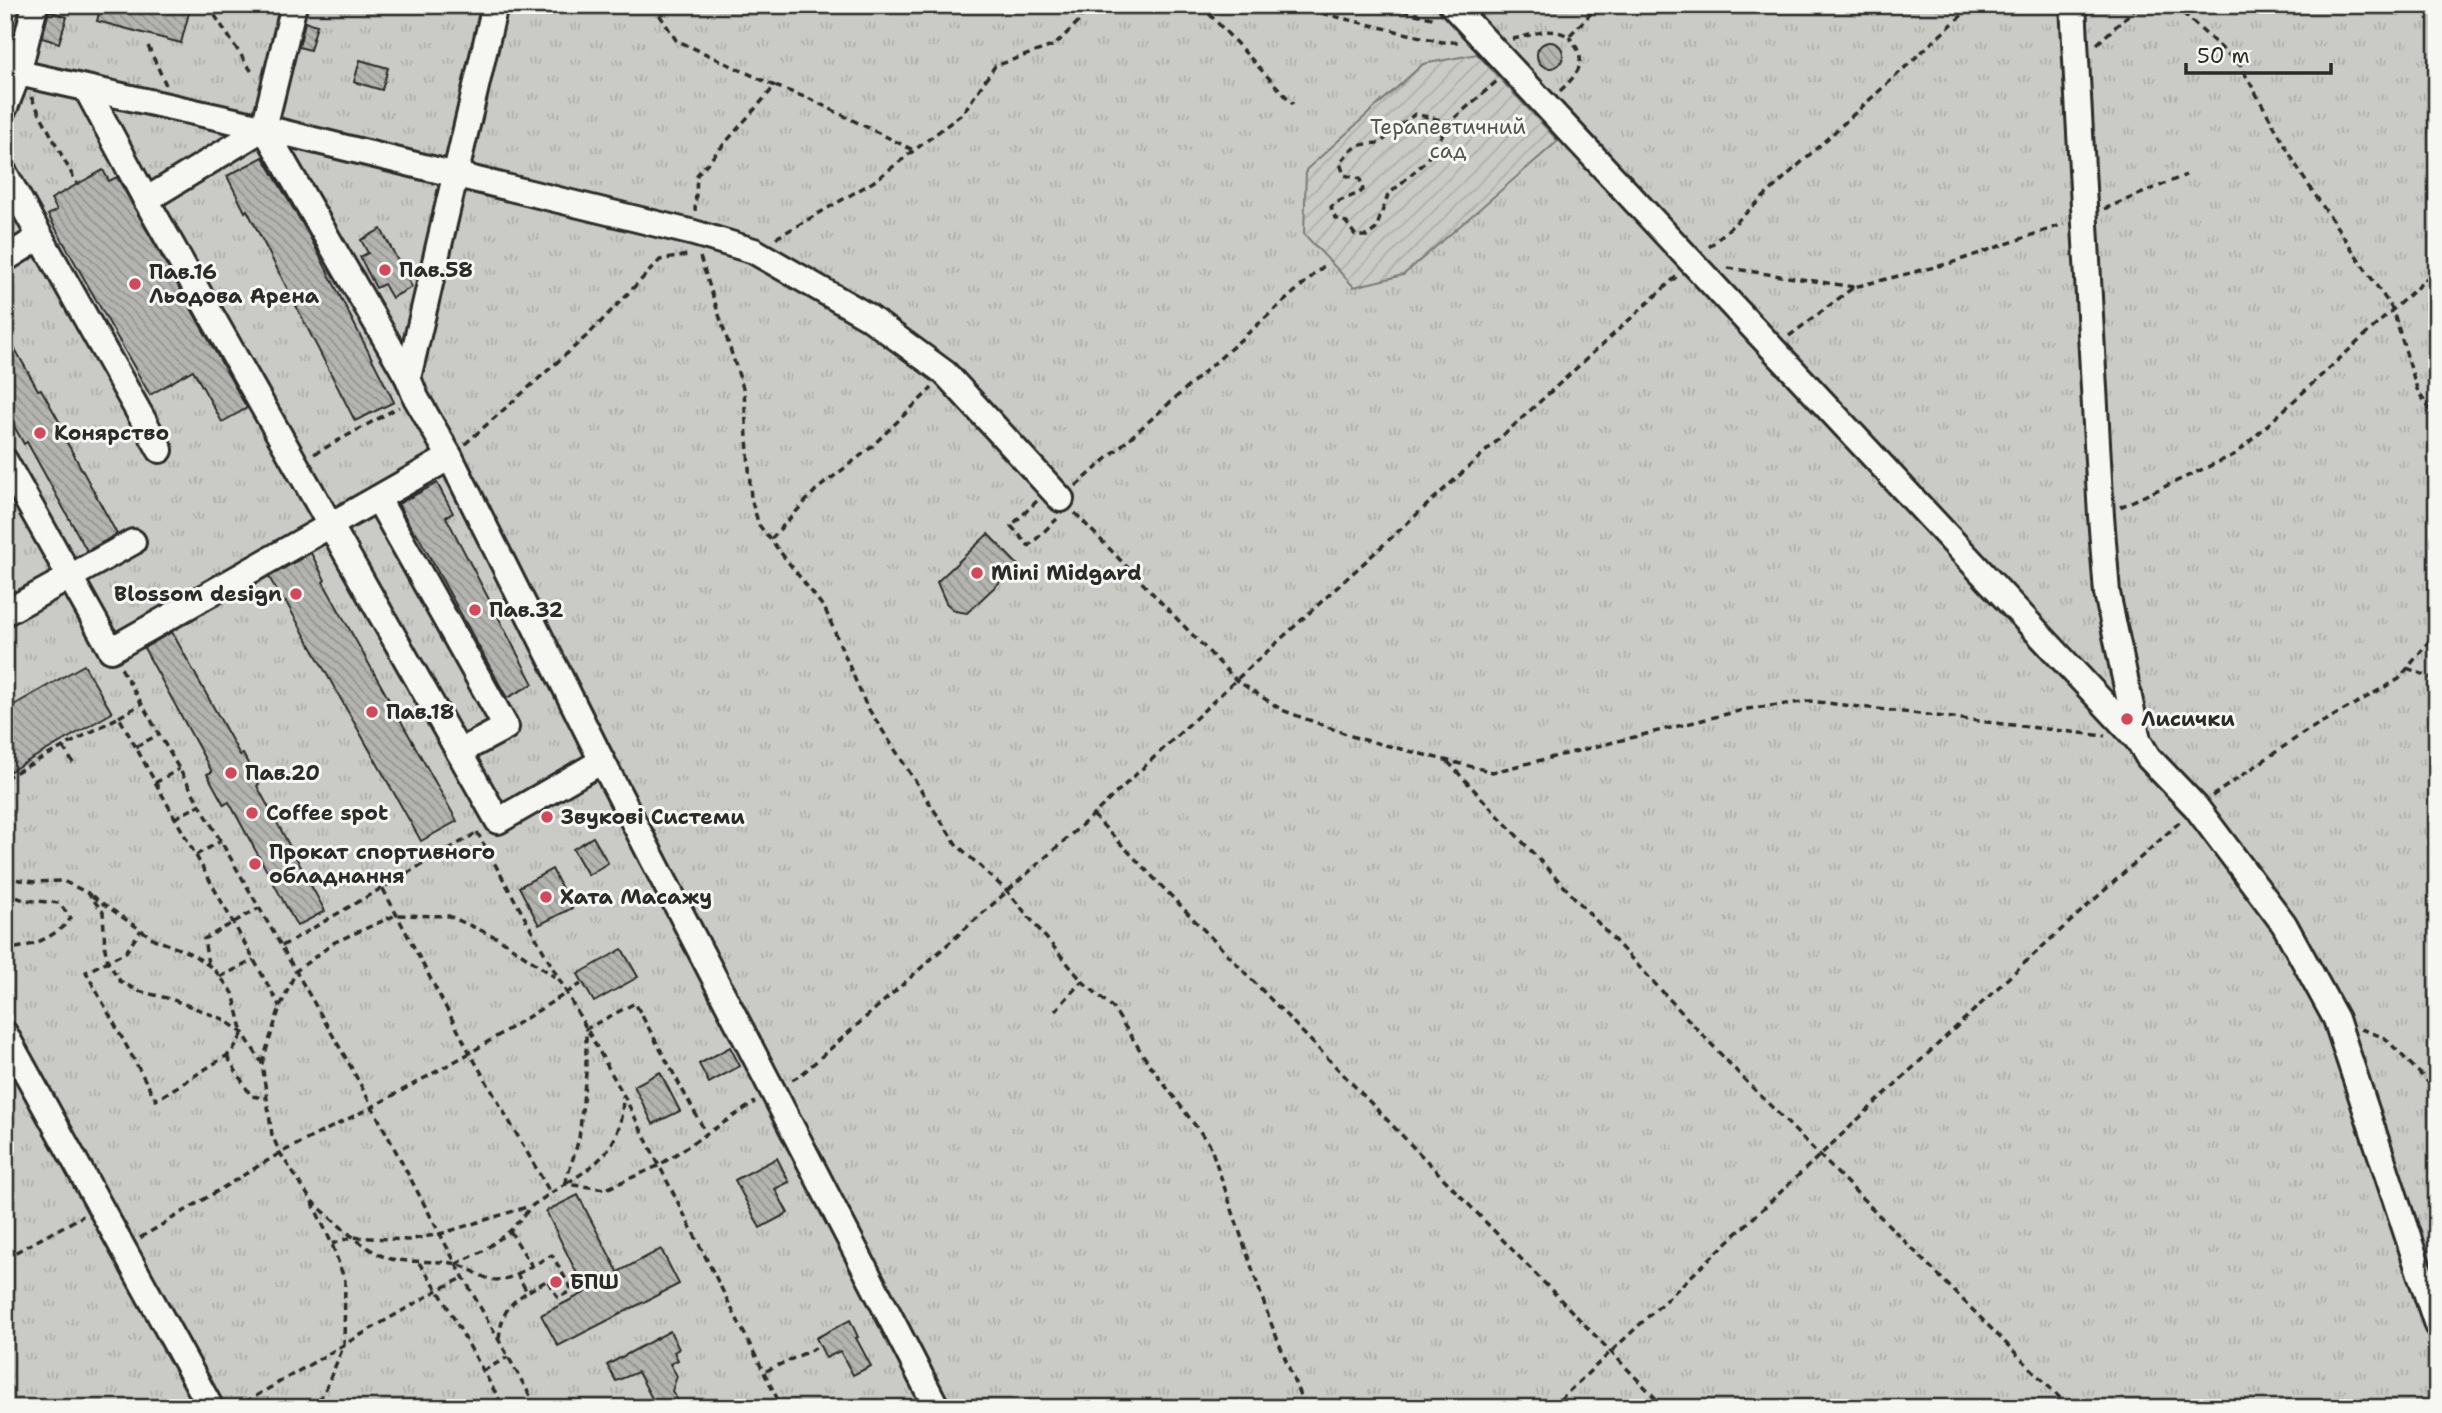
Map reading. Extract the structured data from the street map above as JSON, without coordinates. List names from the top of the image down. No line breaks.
{"parks":["Терапевтичний сад"],"places":["Пав.58","Пав.16 Льодова Арена","Конярство","Mini Midgard","Blossom design","Пав.32","Пав.18","Лисички","Пав.20","Coffee spot","Звукові Системи","Прокат спортивного обладнання","Хата Масажу","БПШ"],"scale_bar":"50 m"}
